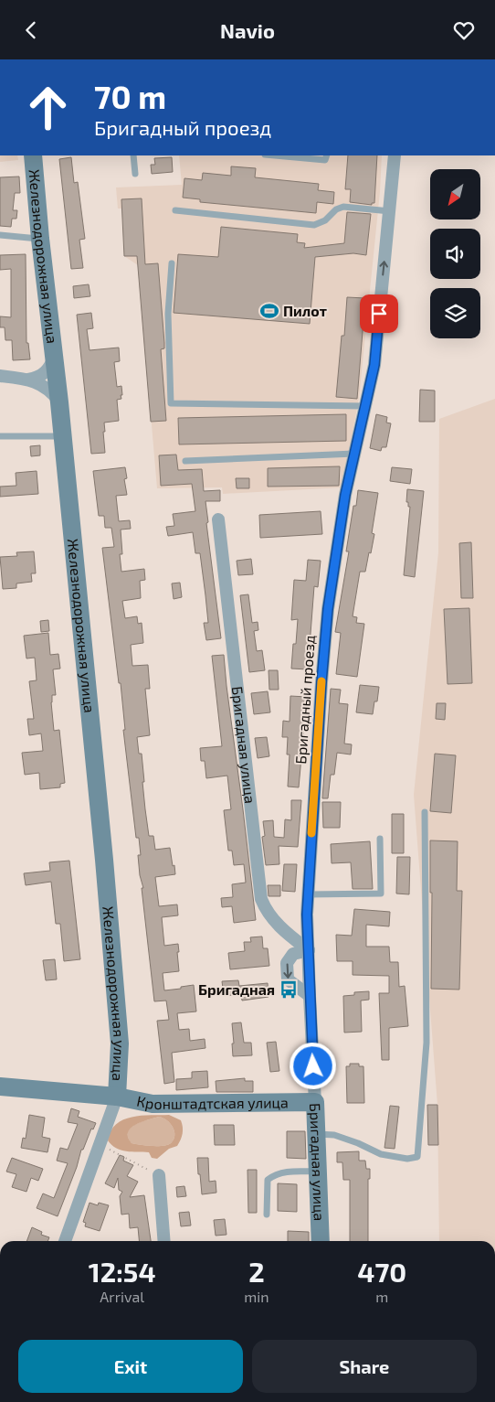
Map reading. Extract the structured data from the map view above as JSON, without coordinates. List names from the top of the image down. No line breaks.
{"streets":{"street":["Железнодорожная улица","Бригадный проезд","Бригадная улица","Кронштадтская улица"]},"crossings":[["Железнодорожная улица","Кронштадтская улица"],["Бригадный проезд","Бригадная улица"],["Бригадная улица","Кронштадтская улица"]],"places":{"sports":["Пилот"],"bus stop":["Бригадная"]},"north":"bottom left","page":{"header":"Navio","turn":["70 m","Бригадный проезд"],"eta":["12:54","Arrival","2","min","470","m"],"buttons":["Exit","Share"]}}
